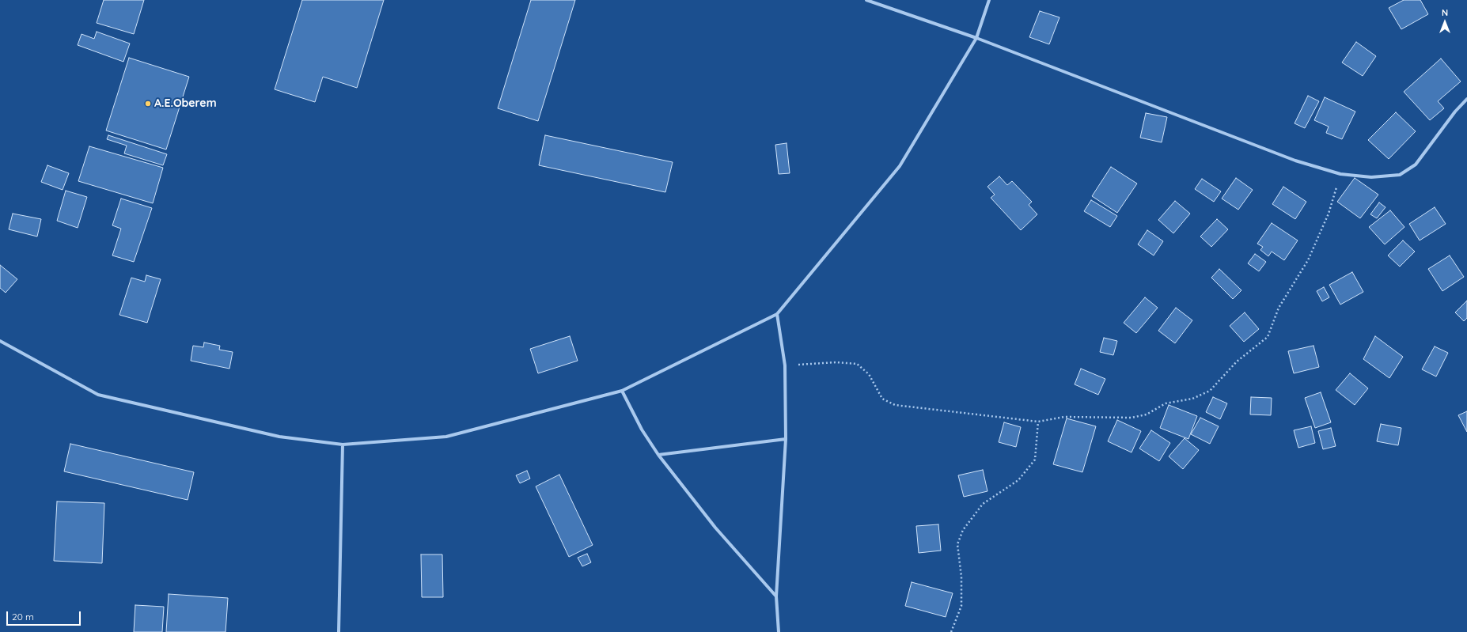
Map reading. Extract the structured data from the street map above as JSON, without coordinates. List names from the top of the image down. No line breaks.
{"places":["A.E.Oberem"],"scale_bar":"20 m","north":"top"}
